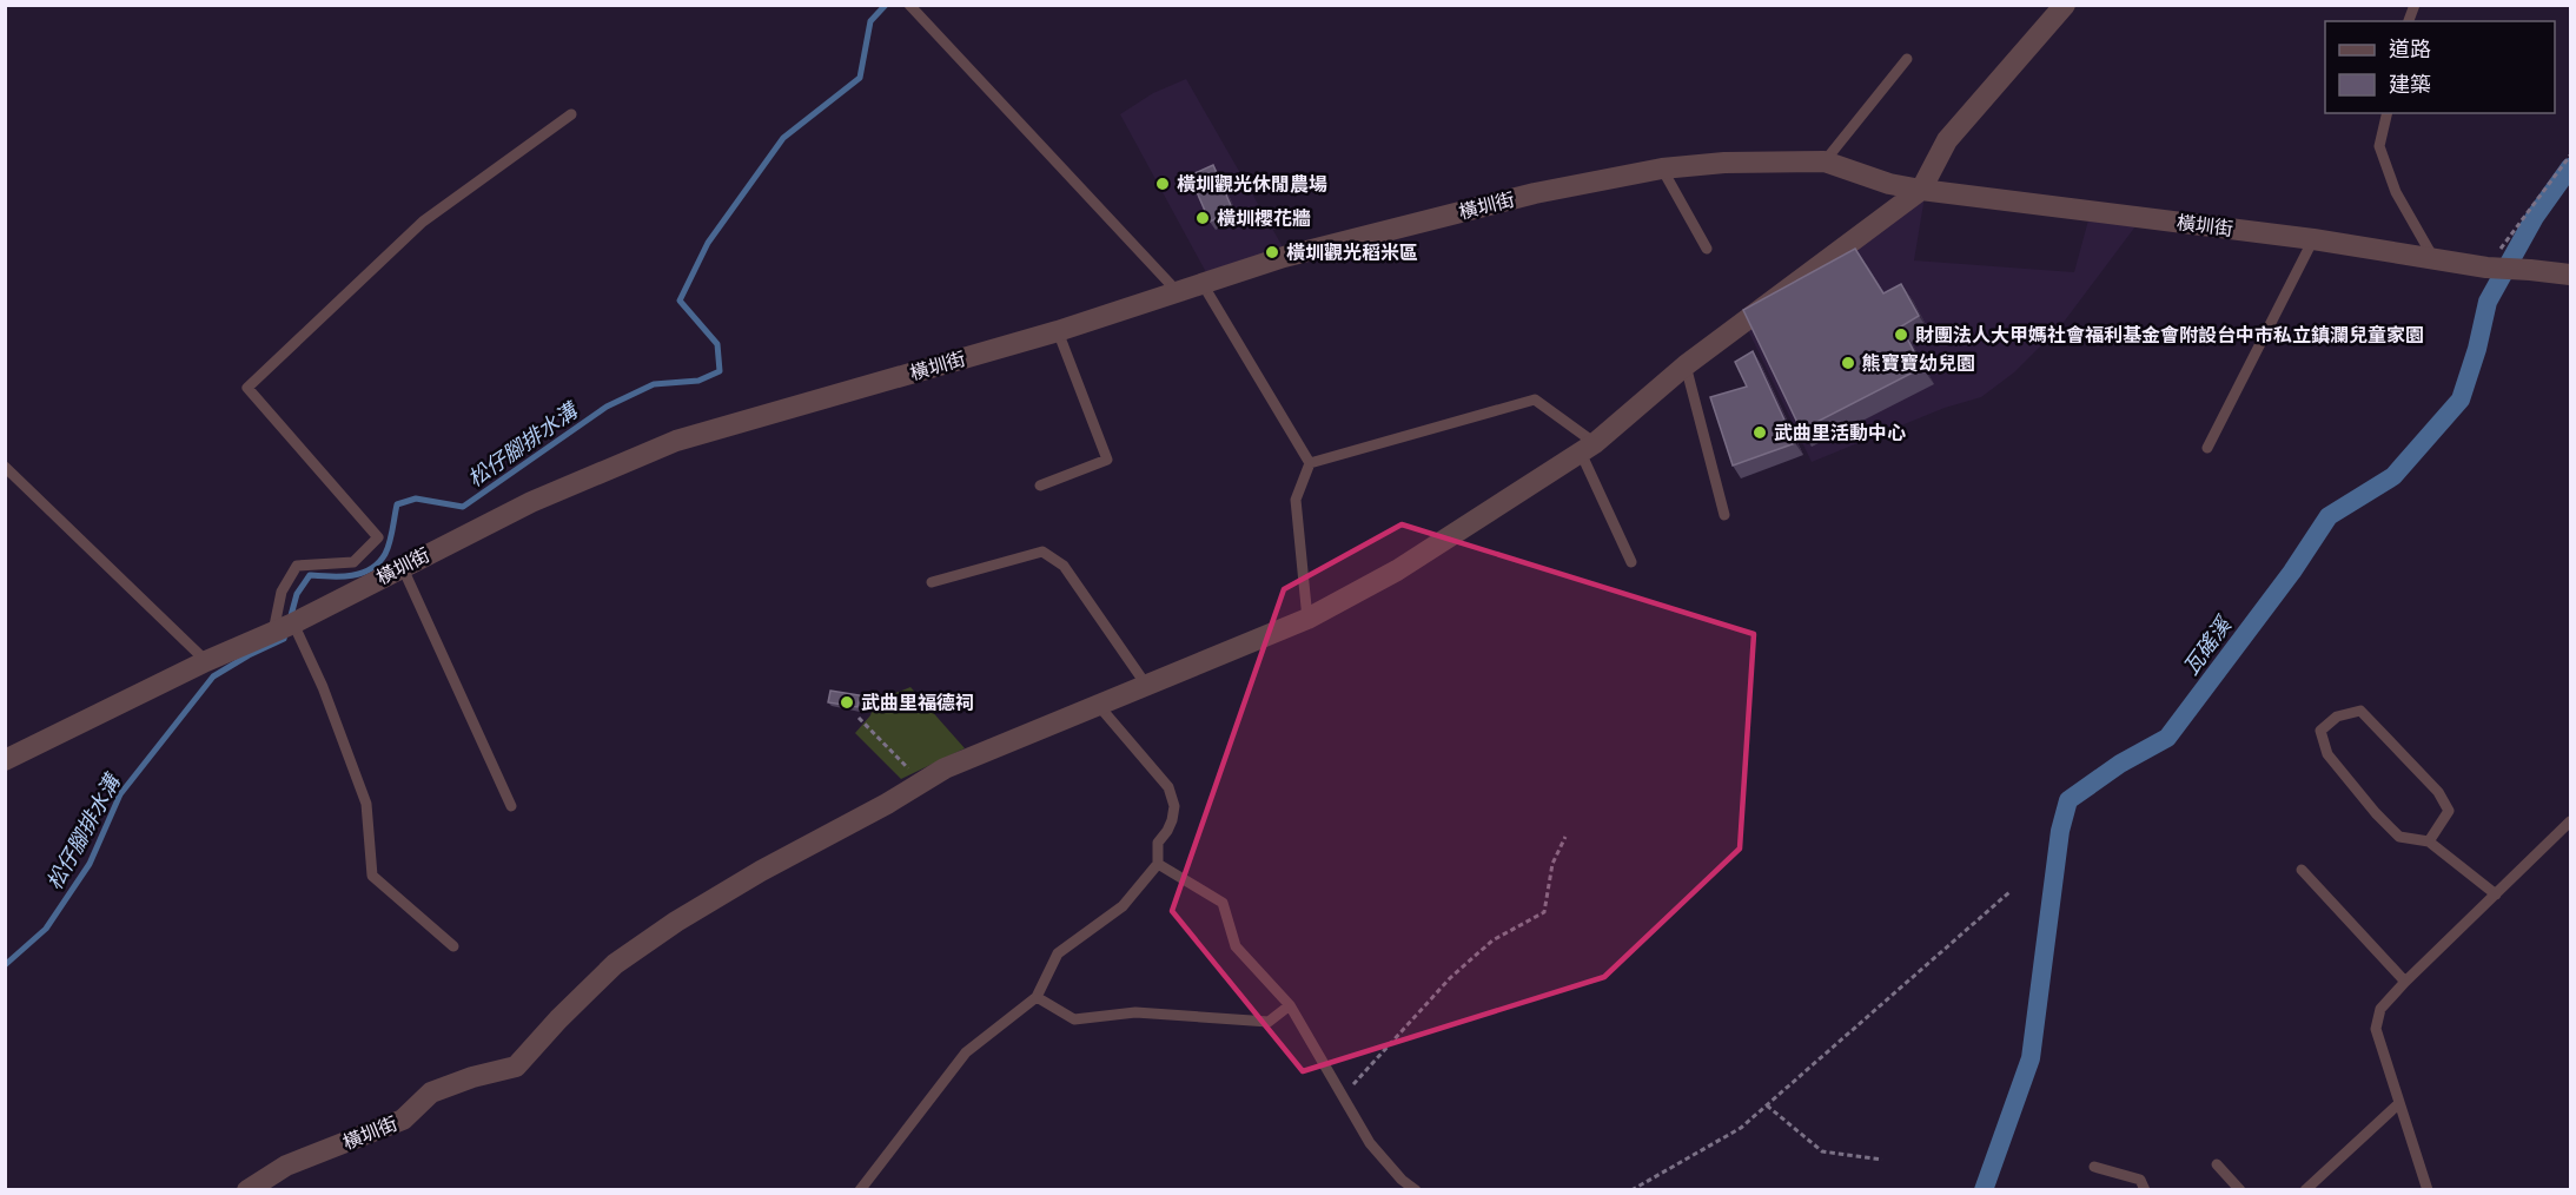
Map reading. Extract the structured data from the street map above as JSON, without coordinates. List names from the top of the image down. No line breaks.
{"streets":{"street":["橫圳街"]},"water":["松仔腳排水溝","瓦磘溪"],"places":["橫圳觀光休閒農場","橫圳櫻花牆","橫圳觀光稻米區","財團法人大甲媽社會福利基金會附設台中市私立鎮瀾兒童家園","熊寶寶幼兒園","武曲里活動中心","武曲里福德祠"],"legend":["道路","建築"]}
